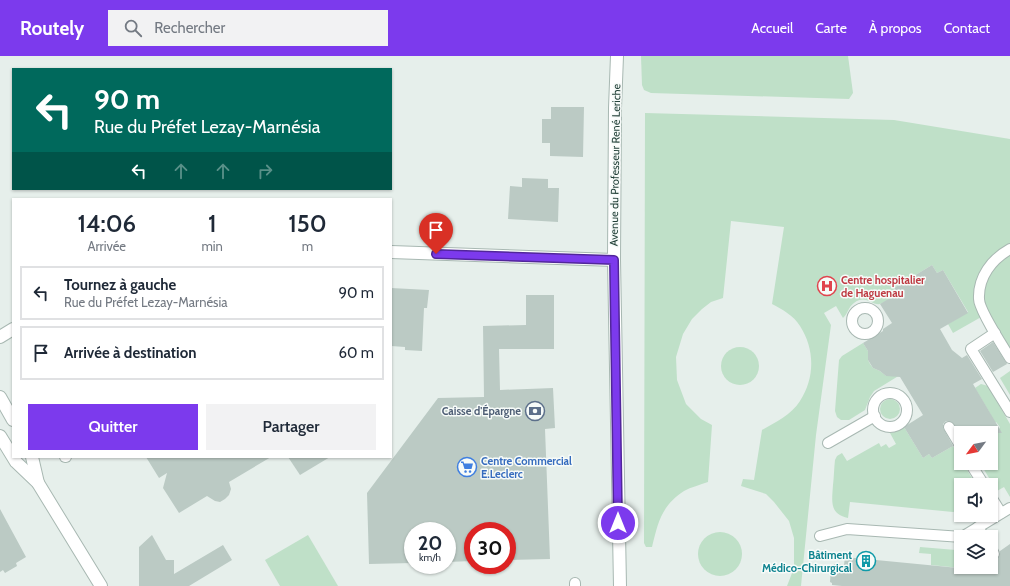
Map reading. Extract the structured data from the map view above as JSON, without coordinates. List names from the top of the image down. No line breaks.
{"streets":{"street":["Avenue du Professeur René Leriche"]},"places":{"hospital":["Centre hospitalier de Haguenau"],"bank":["Caisse d'Épargne"],"supermarket":["Centre Commercial E.Leclerc"],"building":["Bâtiment Médico-Chirurgical"]},"north":"bottom left","page":{"header":"Routely","search":"Rechercher","nav":["Accueil","Carte","À propos","Contact"],"turn":["90 m","Rue du Préfet Lezay-Marnésia"],"eta":["14:06","Arrivée","1","min","150","m"],"list":[{"name":"Tournez à gauche","note":"Rue du Préfet Lezay-Marnésia","value":"90 m"},{"name":"Arrivée à destination","value":"60 m"}],"buttons":["Quitter","Partager"],"speed":"20 km/h","limit":"30"}}
